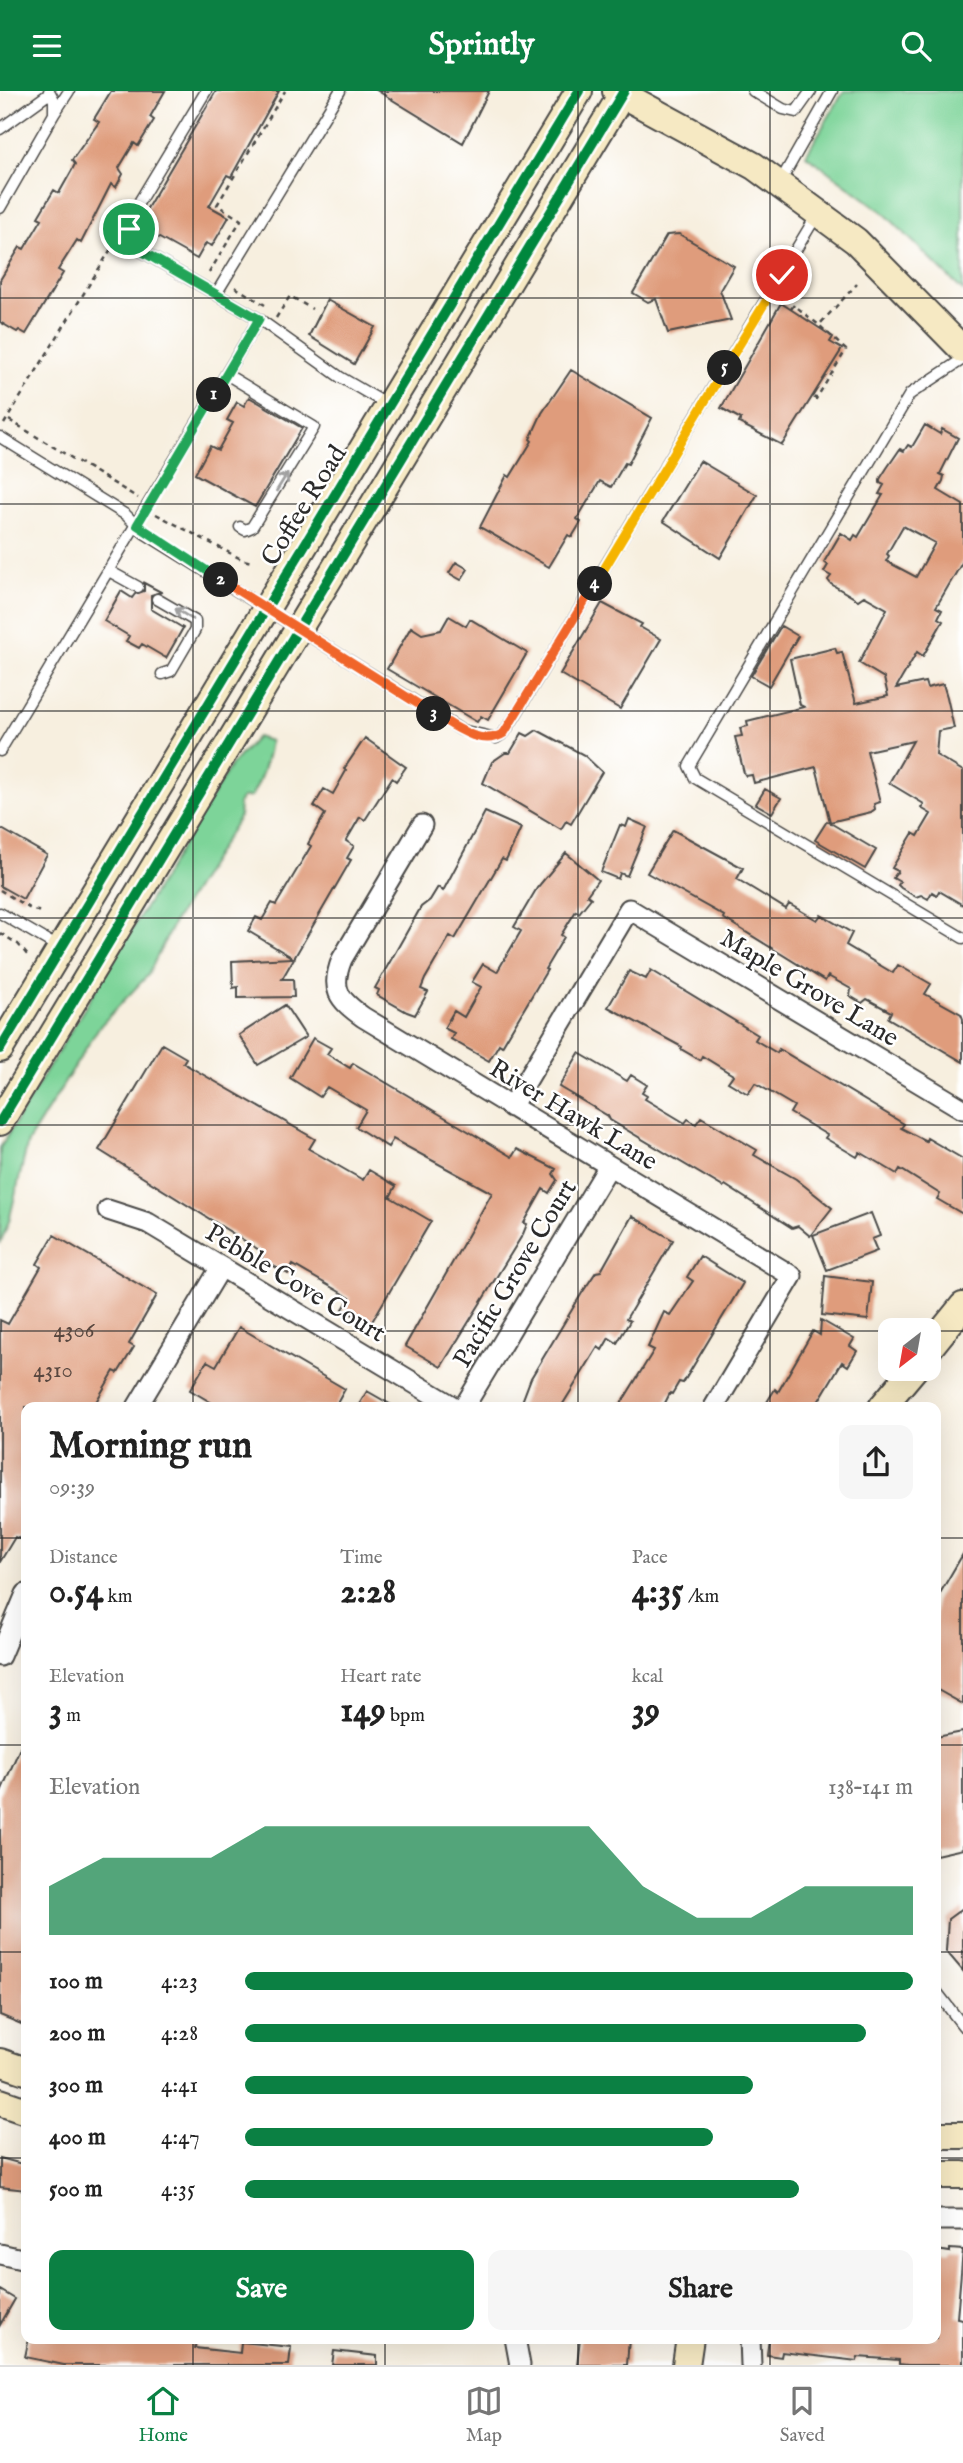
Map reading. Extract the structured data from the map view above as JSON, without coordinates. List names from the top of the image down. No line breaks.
{"streets":{"main road":["Coffee Road"],"street":["Maple Grove Lane","River Hawk Lane","Pacific Grove Court","Pebble Cove Court"]},"crossings":[["Maple Grove Lane","River Hawk Lane"],["River Hawk Lane","Pacific Grove Court"]],"house_numbers":["4306","4310"],"north":"bottom left","page":{"header":"Sprintly","pins":["5","1","2","4","3"],"heading":["Morning run","09:39"],"stats":[["Distance","0.54 km"],["Time","2:28"],["Pace","4:35 /km"],["Elevation","3 m"],["Heart rate","149 bpm"],["kcal","39"]],"chart":["Elevation","138–141 m"],"list":[{"name":"100 m","note":"4:23"},{"name":"200 m","note":"4:28"},{"name":"300 m","note":"4:41"},{"name":"400 m","note":"4:47"},{"name":"500 m","note":"4:35"}],"buttons":["Save","Share"],"tabs":["Home","Map","Saved"]}}
